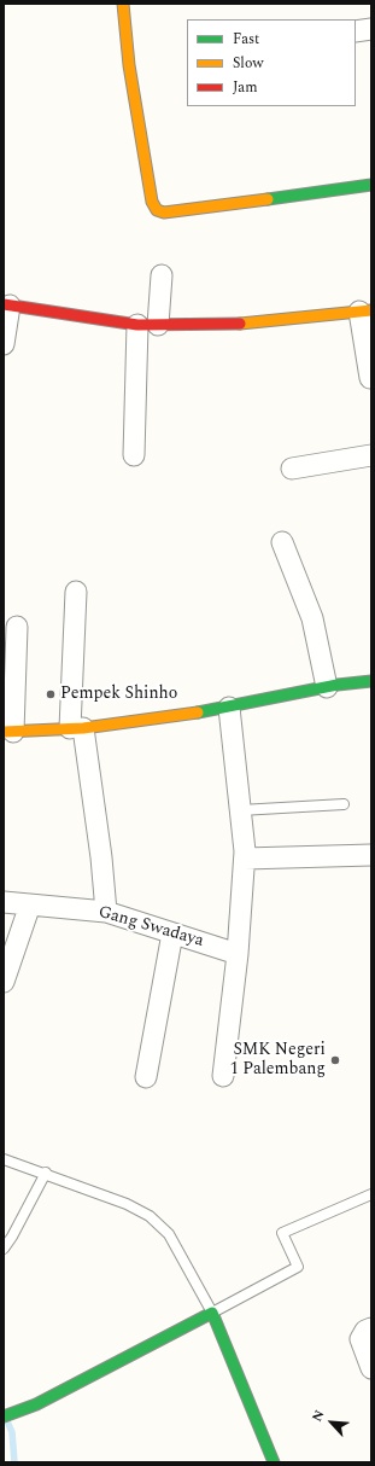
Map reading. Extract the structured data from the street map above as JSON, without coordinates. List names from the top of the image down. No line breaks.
{"streets":{"street":["Gang Swadaya"]},"places":["Pempek Shinho","SMK Negeri 1 Palembang"],"legend":["Fast","Slow","Jam"],"north":"top left"}
